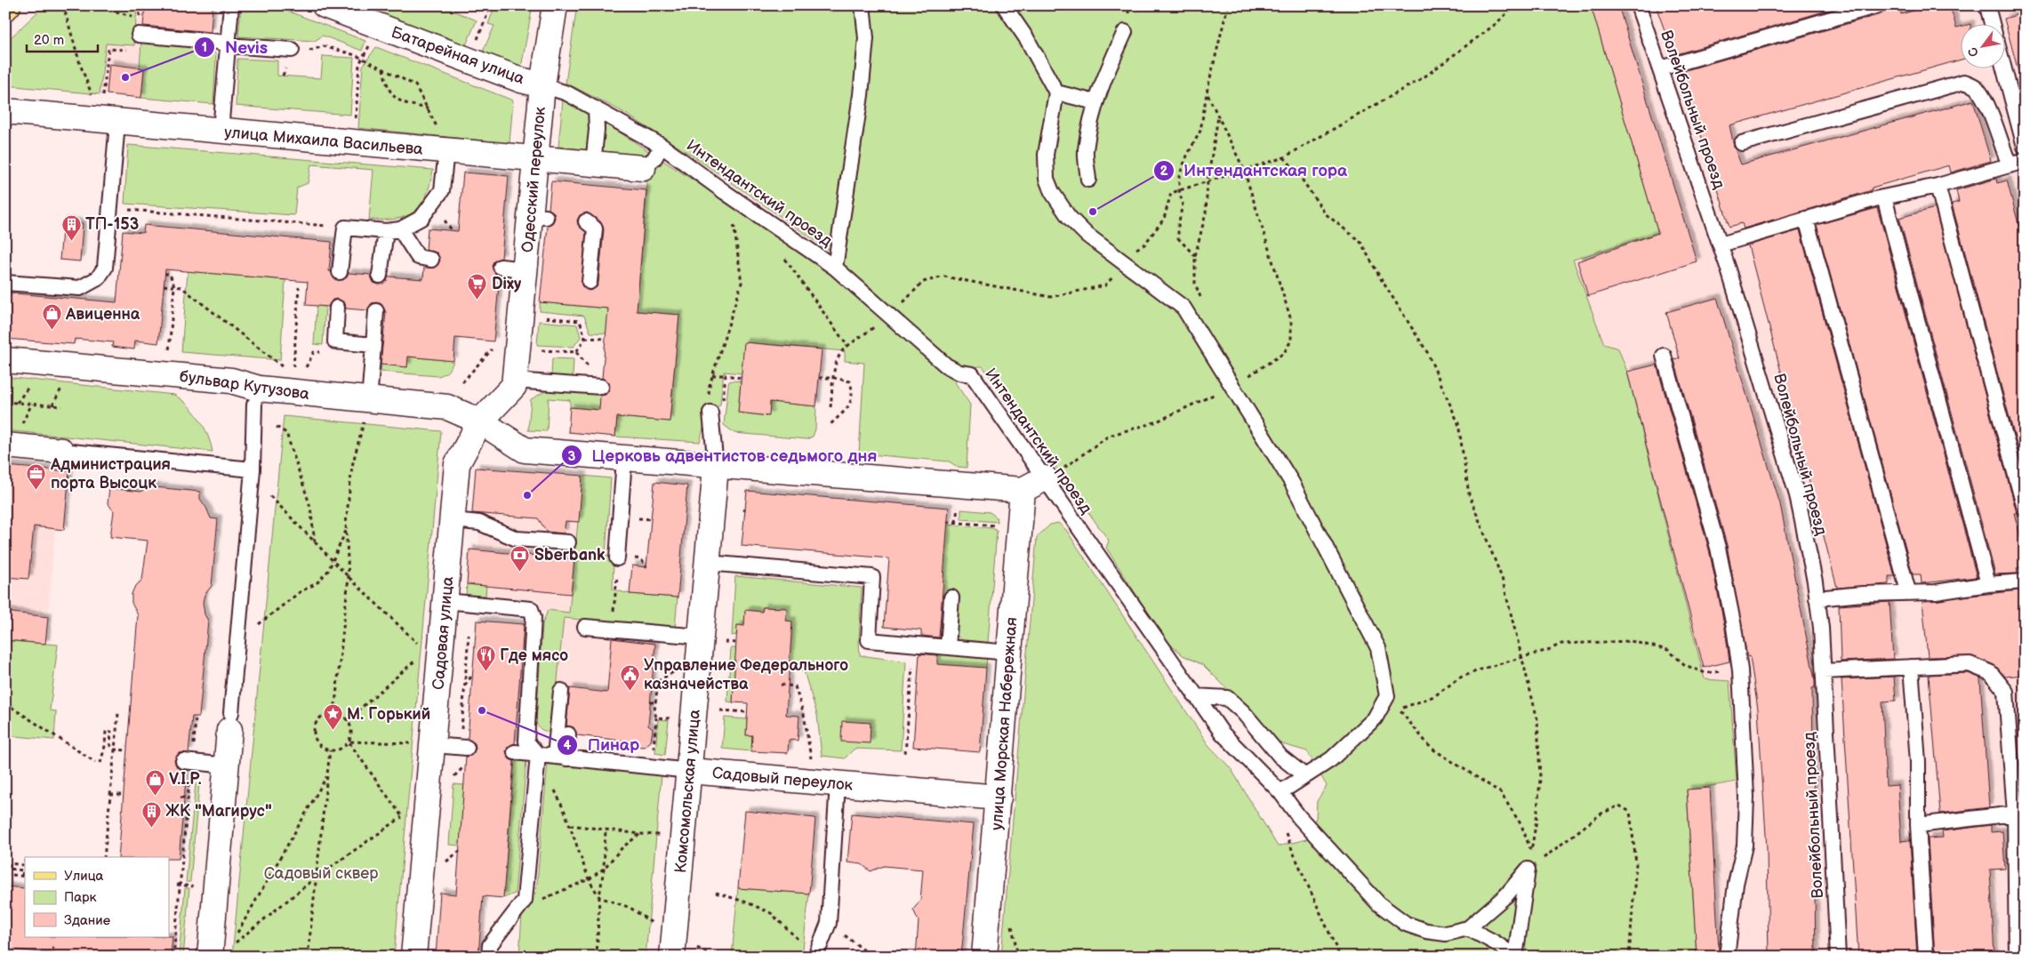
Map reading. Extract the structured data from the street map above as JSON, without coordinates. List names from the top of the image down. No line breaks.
{"streets":{"street":["Батарейная улица","улица Михаила Васильева","Одесский переулок","бульвар Кутузова","Садовая улица","улица Морская Набережная","Садовый переулок","Комсомольская улица"],"lane":["Волейбольный проезд","Интендантский проезд"]},"crossings":[["Батарейная улица","Одесский переулок"],["Батарейная улица","Интендантский проезд"],["улица Михаила Васильева","Одесский переулок"],["Одесский переулок","Интендантский проезд"],["Одесский переулок","бульвар Кутузова"],["Одесский переулок","Садовая улица"],["бульвар Кутузова","Садовая улица"],["бульвар Кутузова","улица Морская Набережная"],["бульвар Кутузова","Комсомольская улица"],["улица Морская Набережная","Садовый переулок"],["Садовый переулок","Комсомольская улица"]],"parks":["Садовый сквер"],"places":{"other":["Nevis","Интендантская гора","Церковь адвентистов седьмого дня","Пинар"],"building":["ТП-153","ЖК \"Магирус\""],"supermarket":["Dixy"],"shop":["Авиценна","V.I.P."],"office":["Администрация порта Высоцк"],"bank":["Sberbank"],"restaurant":["Где мясо"],"public building":["Управление Федерального казначейства"],"place":["М. Горький"]},"legend":["Улица","Парк","Здание"],"scale_bar":"20 m","north":"bottom left"}
